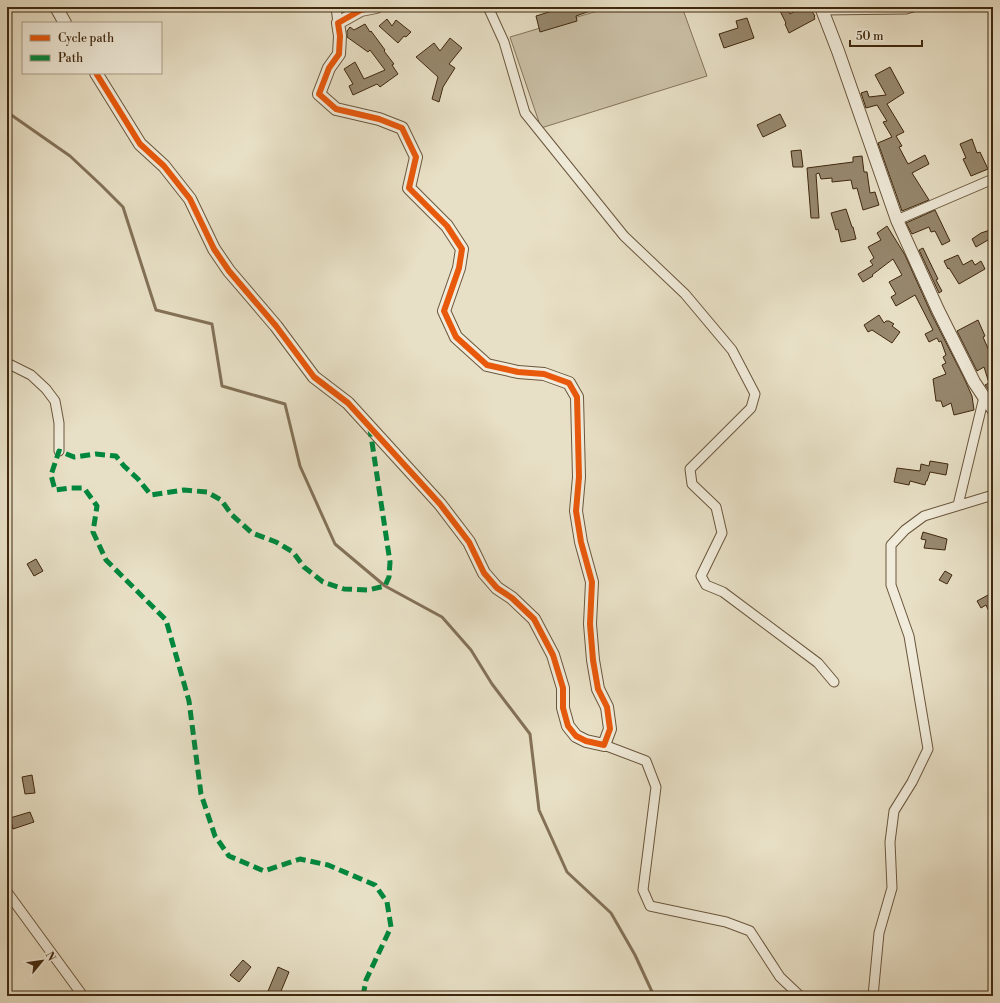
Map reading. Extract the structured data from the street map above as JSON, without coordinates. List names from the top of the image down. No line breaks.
{"legend":["Cycle path","Path"],"scale_bar":"50 m","north":"top right"}
